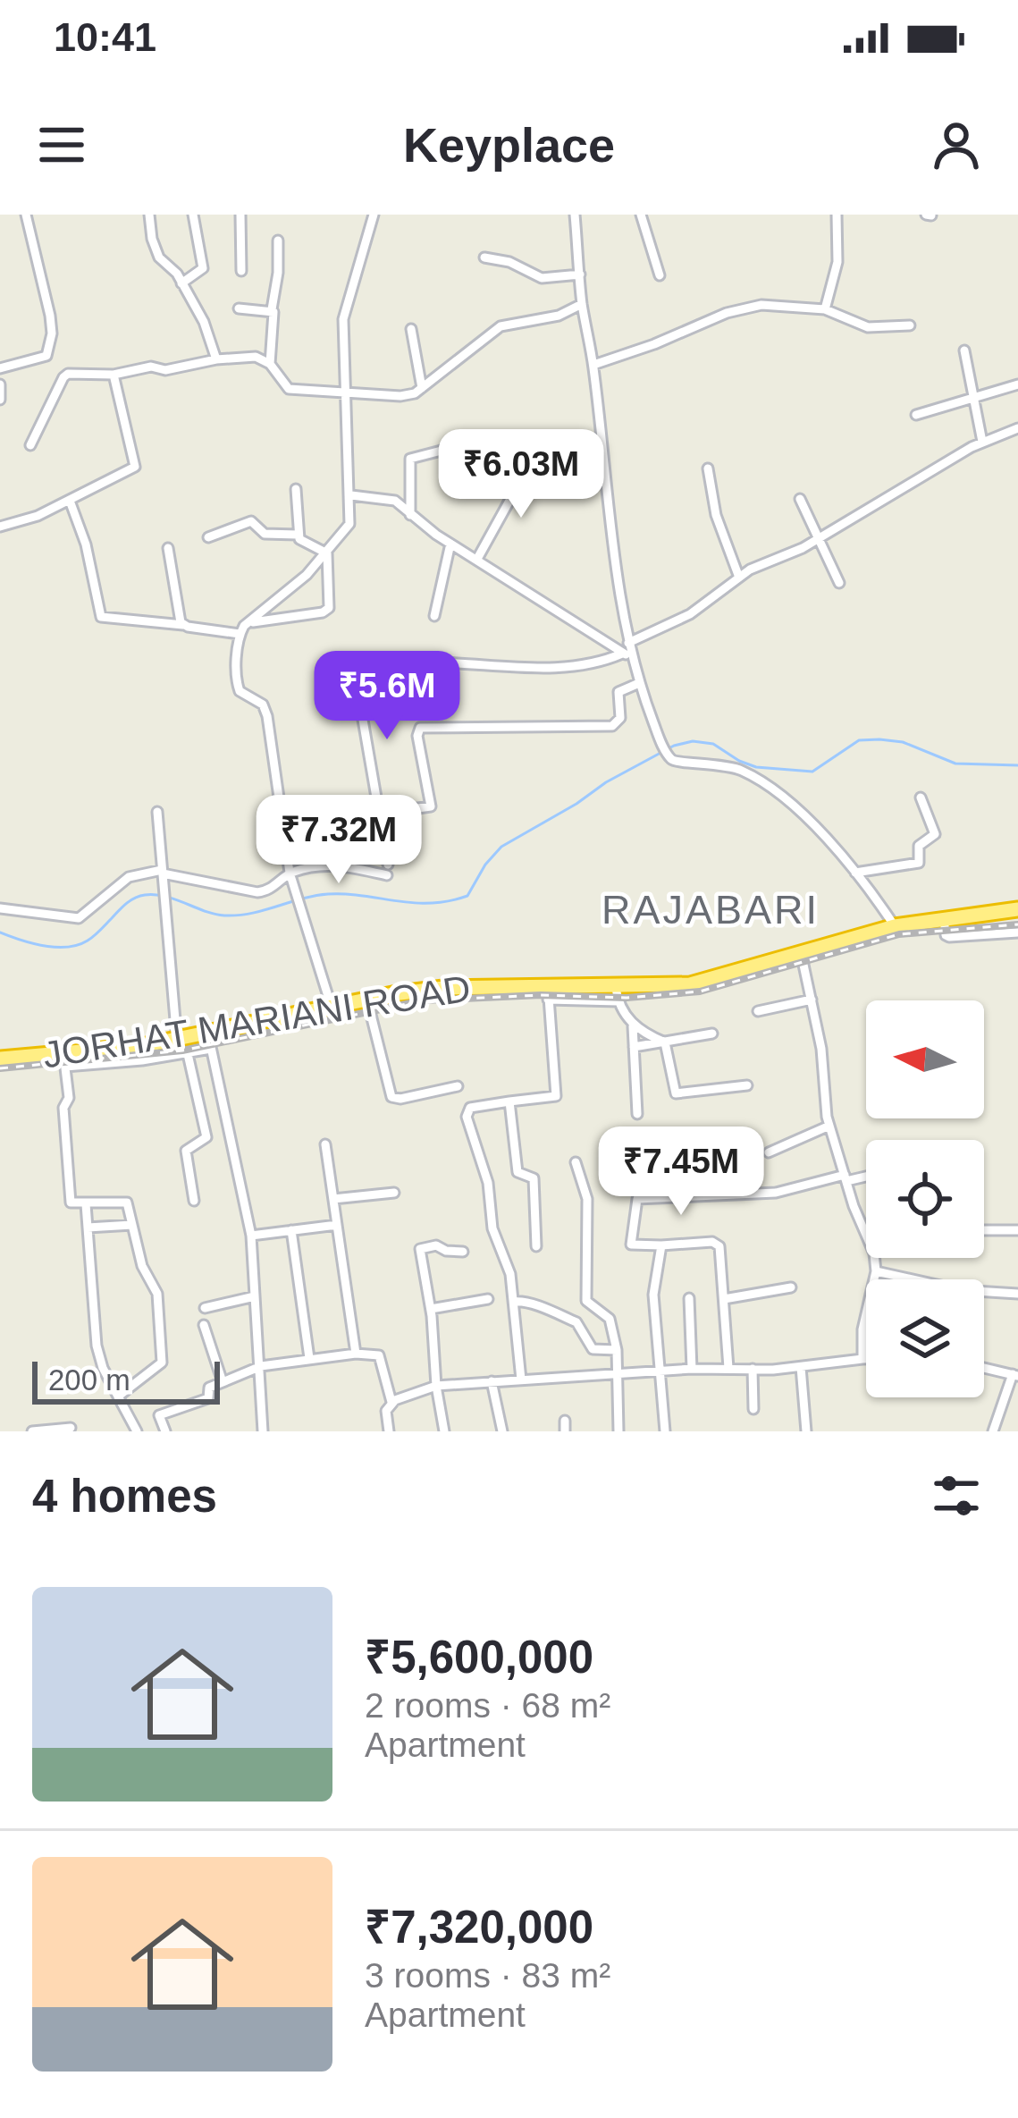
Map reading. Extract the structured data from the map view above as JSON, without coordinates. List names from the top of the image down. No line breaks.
{"streets":{"highway":["JORHAT MARIANI ROAD"]},"districts":["RAJABARI"],"scale_bar":"200 m","north":"left","page":{"status":"10:41","header":"Keyplace","price":["₹6.03M","₹5.6M","₹7.32M","₹7.45M"],"scale":"200 m","heading":"4 homes","list":[{"name":"₹5,600,000","note":"2 rooms · 68 m² · Apartment"},{"name":"₹7,320,000","note":"3 rooms · 83 m² · Apartment"}]}}
